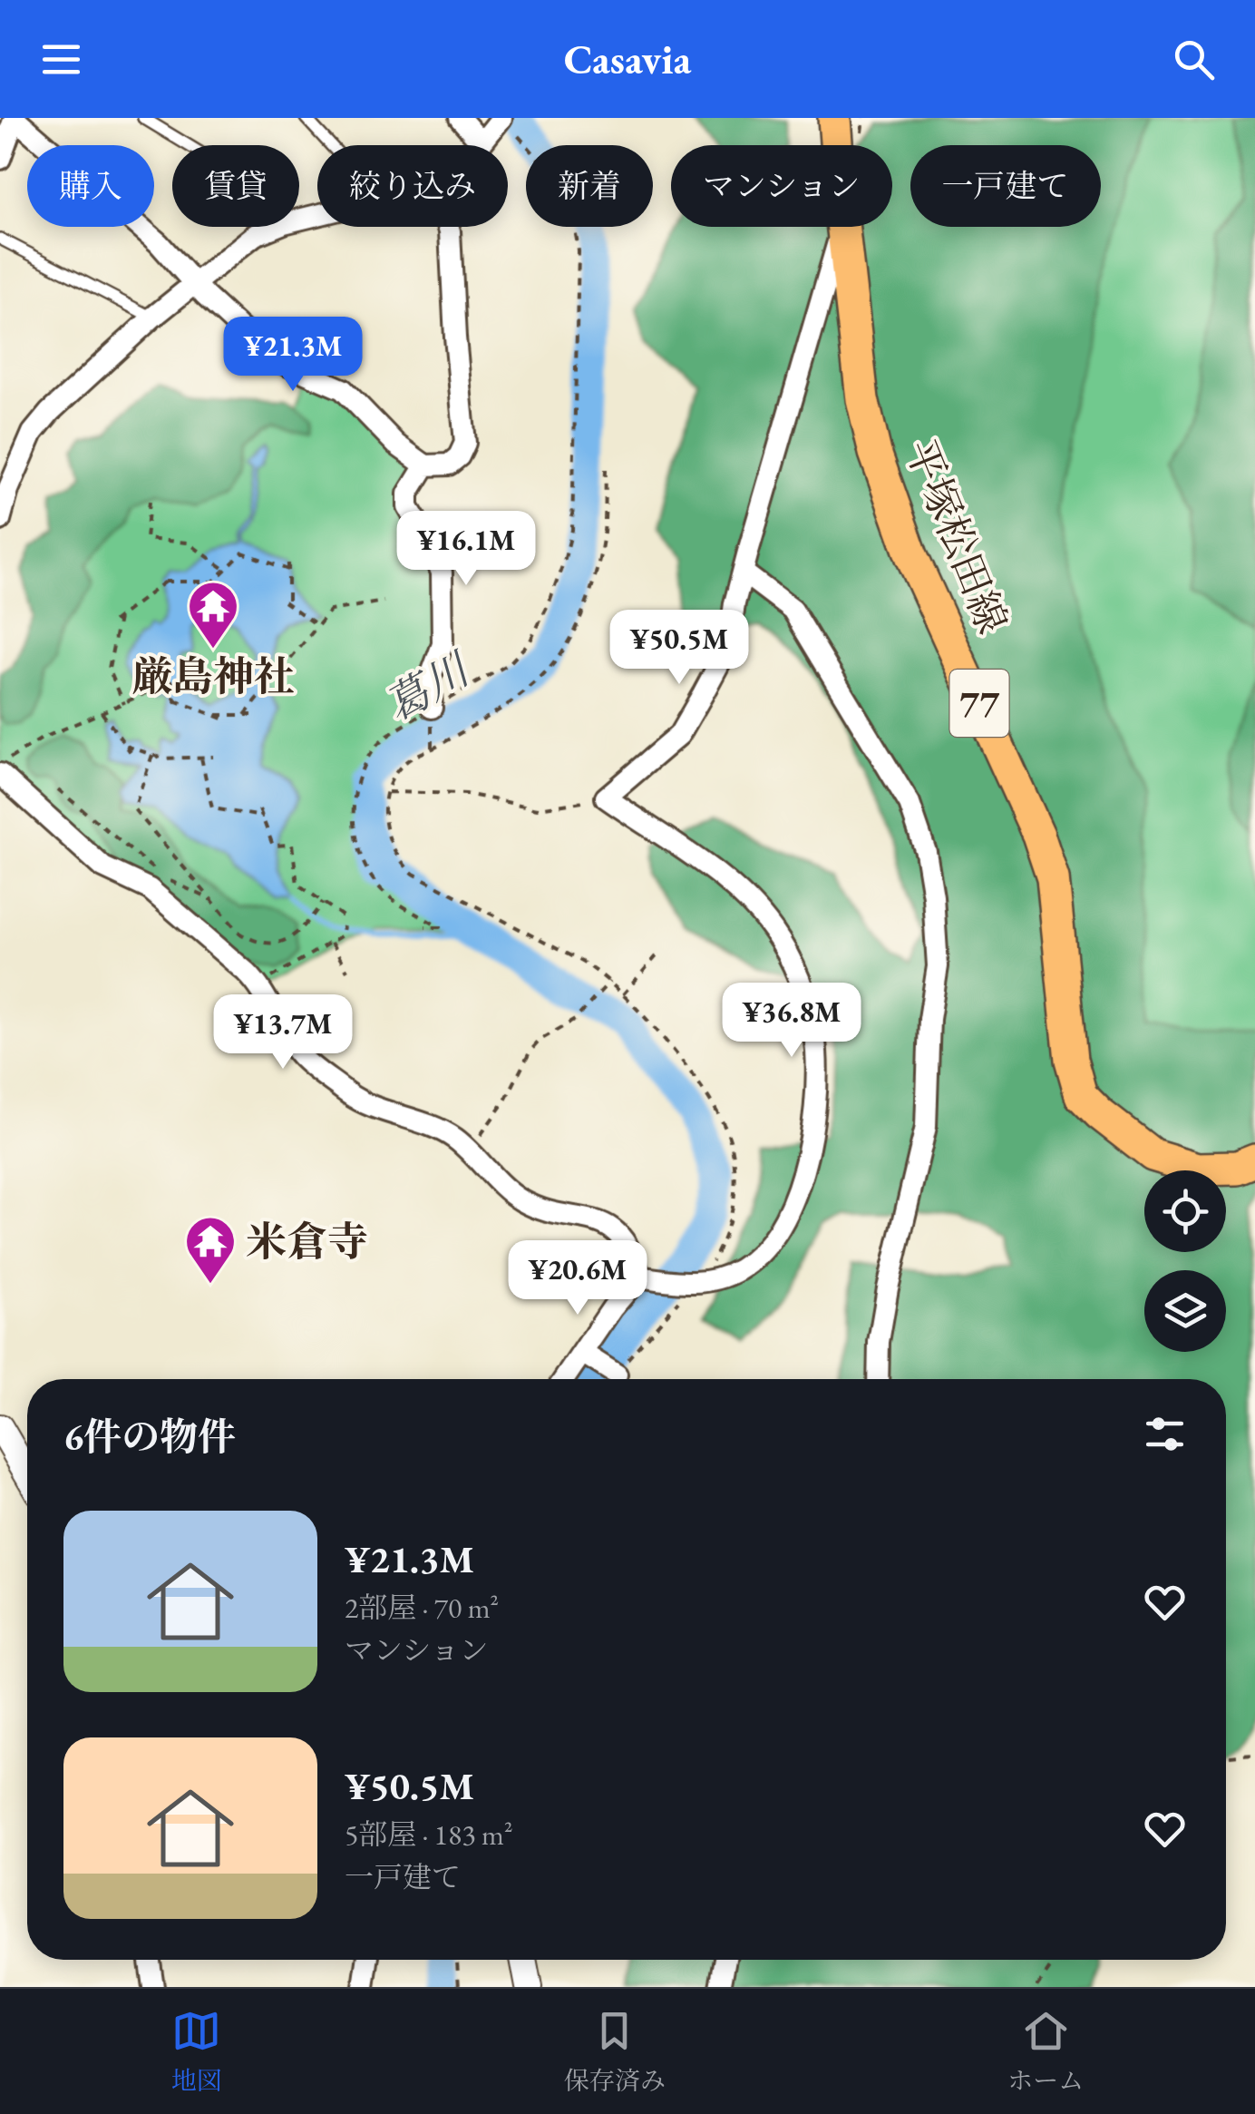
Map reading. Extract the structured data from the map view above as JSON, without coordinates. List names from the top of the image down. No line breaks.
{"streets":{"main road":["平塚松田線","77"]},"water":["葛川"],"places":{"temple":["厳島神社","米倉寺"]},"page":{"header":"Casavia","chip":["購入","賃貸","絞り込み","新着","マンション","一戸建て"],"price":["¥21.3M","¥16.1M","¥50.5M","¥36.8M","¥13.7M","¥20.6M"],"heading":"6件の物件","list":[{"name":"¥21.3M","note":"2部屋 · 70 m² · マンション"},{"name":"¥50.5M","note":"5部屋 · 183 m² · 一戸建て"}],"tabs":["地図","保存済み","ホーム"]}}
